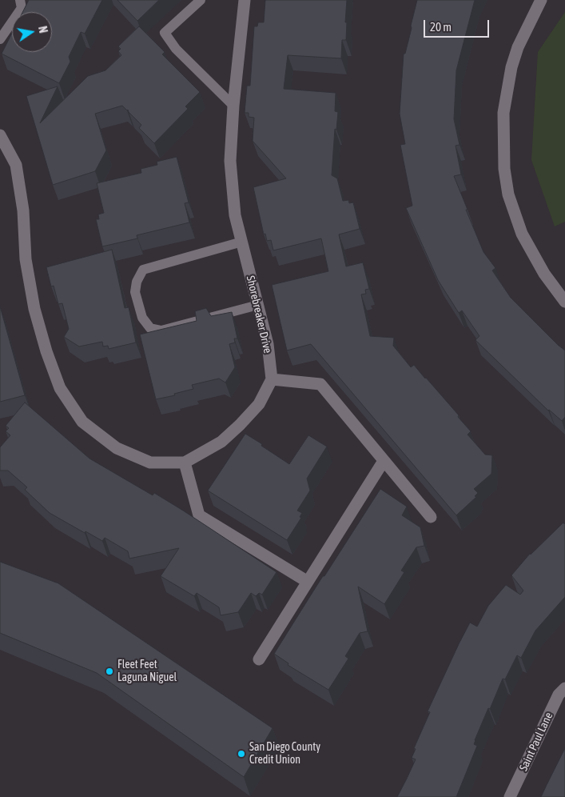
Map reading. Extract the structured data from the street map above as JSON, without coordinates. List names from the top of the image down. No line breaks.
{"streets":{"street":["Shorebreaker Drive","Saint Paul Lane"]},"places":["Fleet Feet Laguna Niguel","San Diego County Credit Union"],"scale_bar":"20 m","north":"right"}
